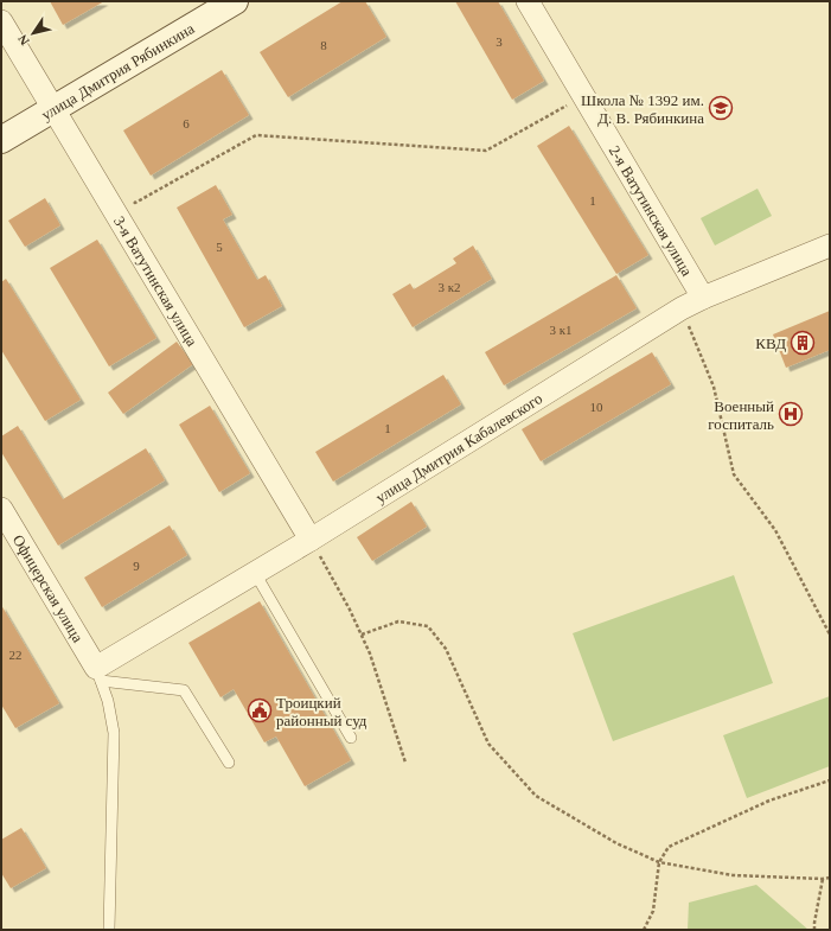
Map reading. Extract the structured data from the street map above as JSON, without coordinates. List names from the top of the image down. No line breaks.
{"streets":{"street":["улица Дмитрия Рябинкина","2-я Ватутинская улица","3-я Ватутинская улица","улица Дмитрия Кабалевского","Офицерская улица"]},"crossings":[["улица Дмитрия Рябинкина","3-я Ватутинская улица"],["2-я Ватутинская улица","улица Дмитрия Кабалевского"],["3-я Ватутинская улица","улица Дмитрия Кабалевского"],["улица Дмитрия Кабалевского","Офицерская улица"]],"places":{"school or university":["Школа № 1392 им. Д. В. Рябинкина"],"building":["КВД"],"hospital":["Военный госпиталь"],"public building":["Троицкий районный суд"]},"house_numbers":["3","8","6","1","5","3 к2","3 к1","10","1","9","22"],"north":"bottom left"}
